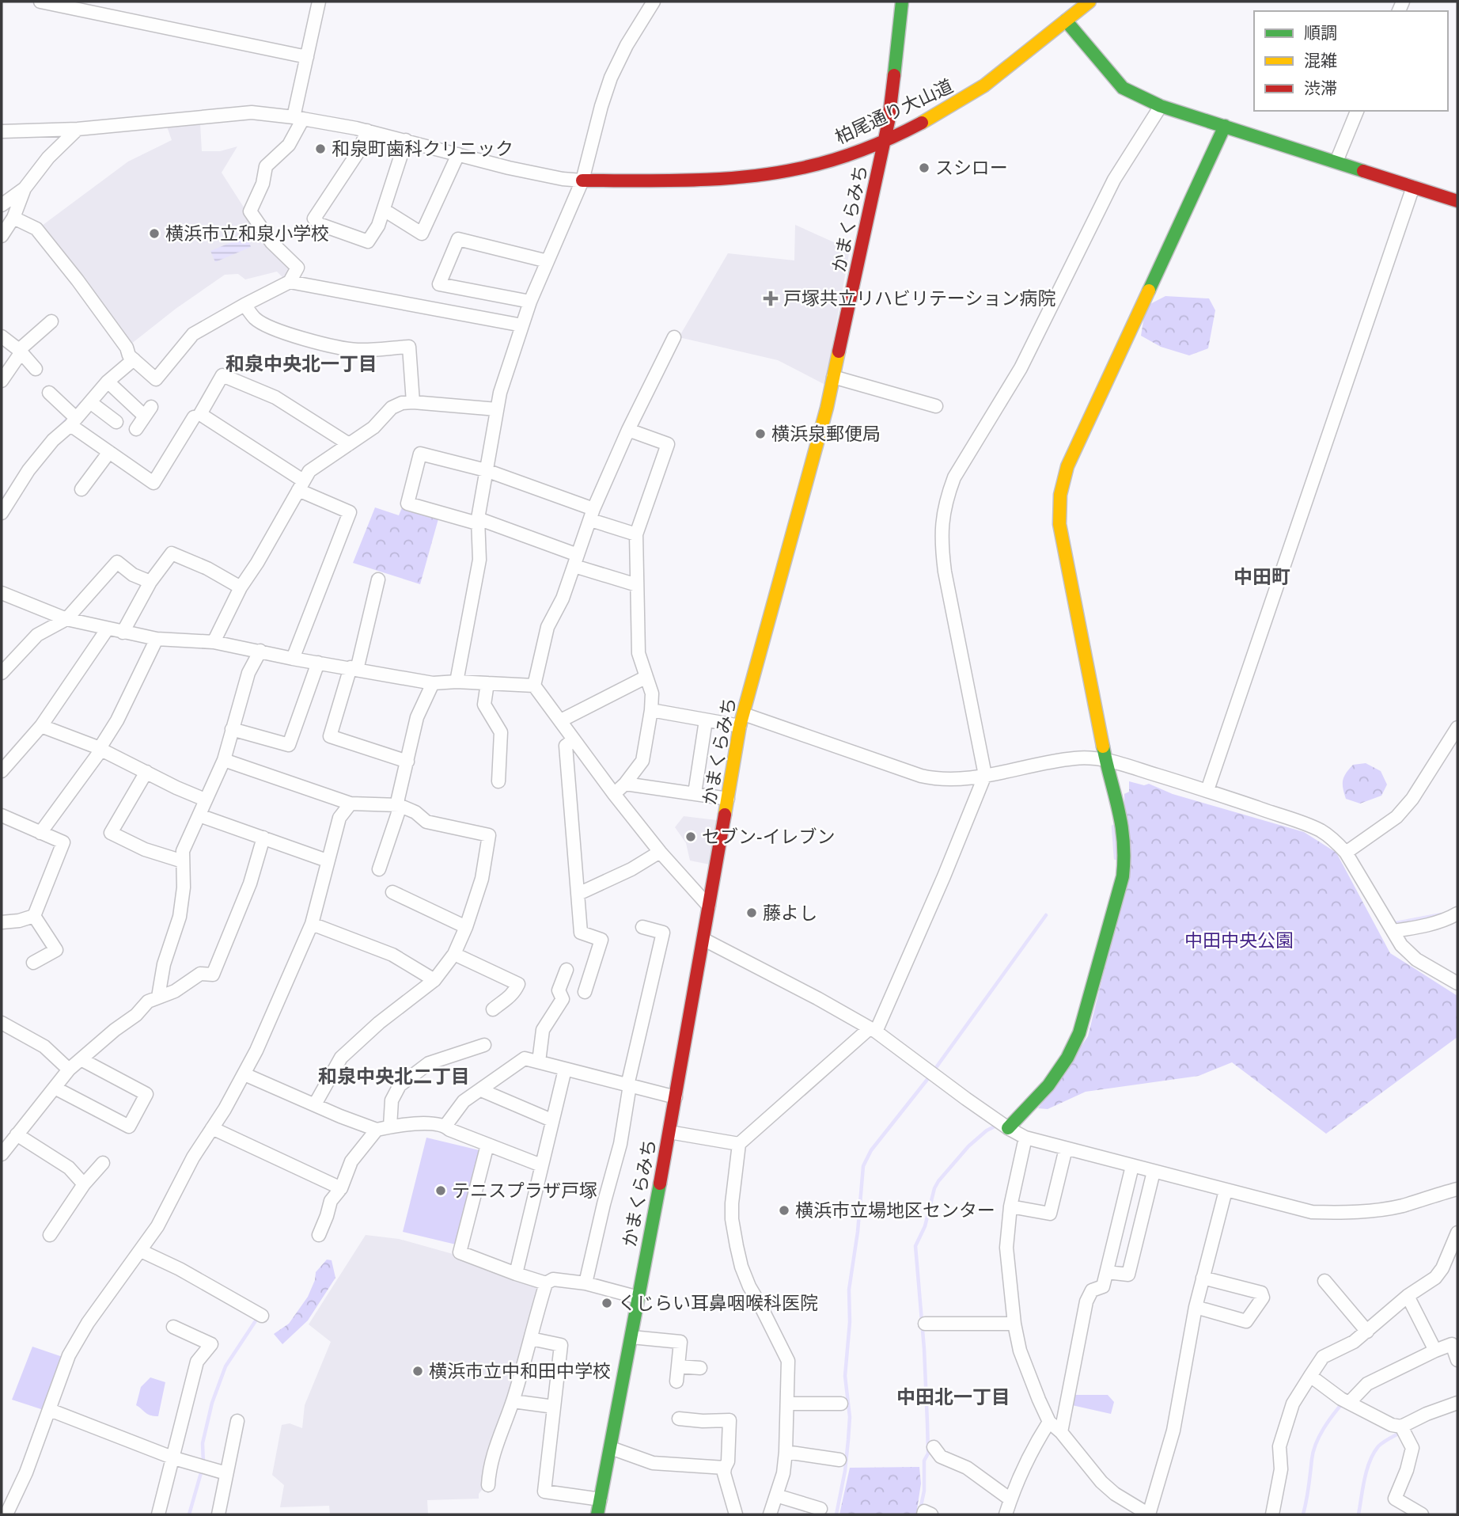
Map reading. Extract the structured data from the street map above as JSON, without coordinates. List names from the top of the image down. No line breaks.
{"streets":{"street":["柏尾通り大山道","かまくらみち"]},"crossings":[["柏尾通り大山道","かまくらみち"]],"districts":["和泉中央北一丁目","中田町","和泉中央北二丁目","中田北一丁目"],"parks":["中田中央公園"],"places":{"other":["和泉町歯科クリニック","スシロー","横浜市立和泉小学校","横浜泉郵便局","セブン-イレブン","藤よし","テニスプラザ戸塚","横浜市立場地区センター","くじらい耳鼻咽喉科医院","横浜市立中和田中学校"],"health":["戸塚共立リハビリテーション病院"]},"legend":["順調","混雑","渋滞"]}
